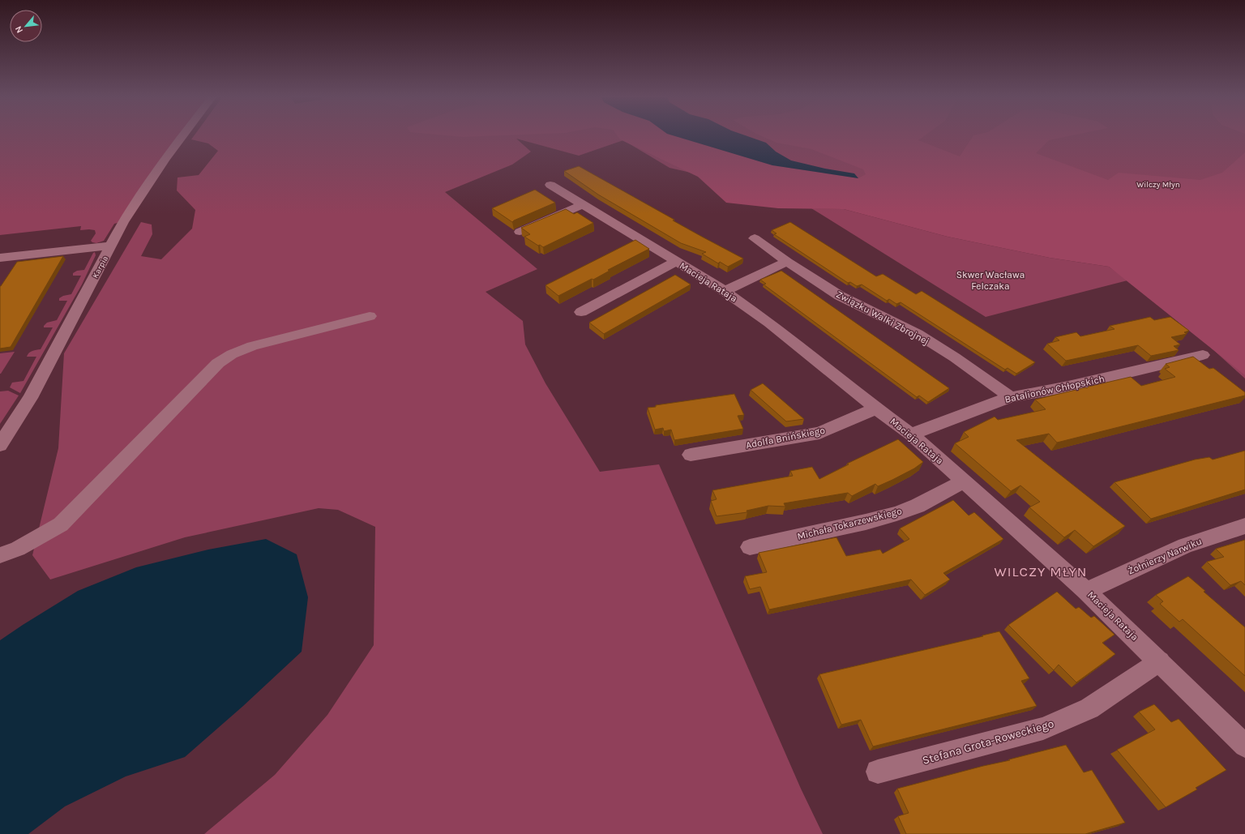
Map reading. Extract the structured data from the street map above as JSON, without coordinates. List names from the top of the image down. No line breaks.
{"streets":{"street":["Karpia","Macieja Rataja","Związku Walki Zbrojnej","Batalionów Chłopskich","Adolfa Bnińskiego","Michała Tokarzewskiego","Żołnierzy Narwiku","Stefana Grota-Roweckiego"]},"crossings":[["Macieja Rataja","Batalionów Chłopskich"],["Macieja Rataja","Adolfa Bnińskiego"],["Macieja Rataja","Michała Tokarzewskiego"],["Macieja Rataja","Żołnierzy Narwiku"],["Macieja Rataja","Stefana Grota-Roweckiego"],["Związku Walki Zbrojnej","Batalionów Chłopskich"]],"districts":["WILCZY MŁYN"],"parks":["Wilczy Młyn","Skwer Wacława Felczaka"],"north":"bottom left"}
